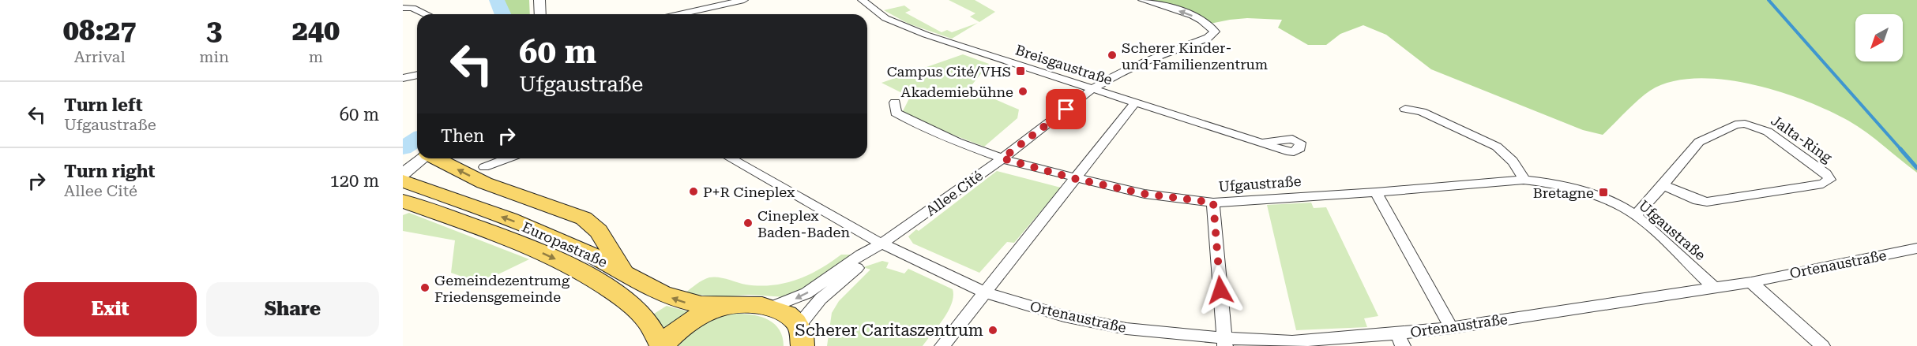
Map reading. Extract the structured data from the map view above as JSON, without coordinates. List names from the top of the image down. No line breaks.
{"streets":{"main road":["Europastraße"],"street":["Breisgaustraße","Jalta-Ring","Ufgaustraße","Allee Cité","Ortenaustraße"]},"crossings":[["Breisgaustraße","Allee Cité"],["Jalta-Ring","Ufgaustraße"],["Ufgaustraße","Allee Cité"],["Ufgaustraße","Ortenaustraße"],["Allee Cité","Europastraße"],["Allee Cité","Ortenaustraße"]],"places":{"other":["Scherer Kinder- und Familienzentrum","Akademiebühne","P+R Cineplex","Cineplex Baden-Baden","Gemeindezentrumg Friedensgemeinde","Scherer Caritaszentrum"],"transit":["Campus Cité/VHS","Bretagne"]},"north":"bottom left","page":{"eta":["08:27","Arrival","3","min","240","m"],"turn":["60 m","Ufgaustraße"],"list":[{"name":"Turn left","note":"Ufgaustraße","value":"60 m"},{"name":"Turn right","note":"Allee Cité","value":"120 m"}],"then":"Then","buttons":["Exit","Share"]}}
